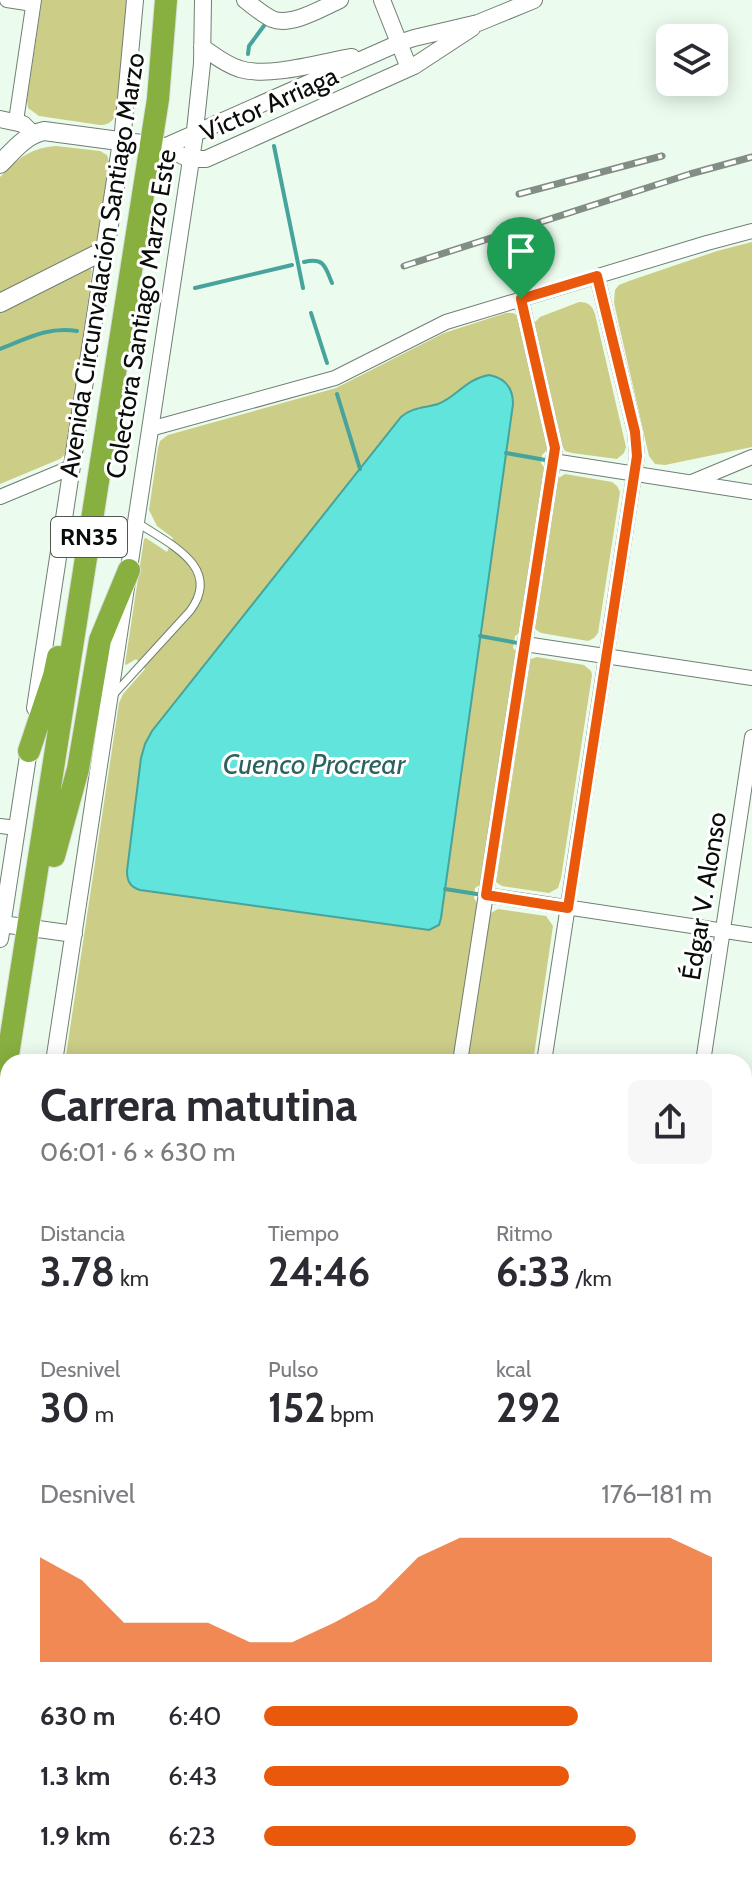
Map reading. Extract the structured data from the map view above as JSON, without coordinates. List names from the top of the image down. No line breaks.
{"streets":{"highway":["Avenida Circunvalación Santiago Marzo","RN35"],"main road":["Colectora Santiago Marzo Este"],"street":["Víctor Arriaga","Édgar V. Alonso"]},"crossings":[["Víctor Arriaga","Avenida Circunvalación Santiago Marzo"],["Víctor Arriaga","Colectora Santiago Marzo Este"]],"water":["Cuenco Procrear"],"page":{"heading":["Carrera matutina","06:01 · 6 × 630 m"],"stats":[["Distancia","3.78 km"],["Tiempo","24:46"],["Ritmo","6:33 /km"],["Desnivel","30 m"],["Pulso","152 bpm"],["kcal","292"]],"chart":["Desnivel","176–181 m"],"list":[{"name":"630 m","note":"6:40"},{"name":"1.3 km","note":"6:43"},{"name":"1.9 km","note":"6:23"}]}}
